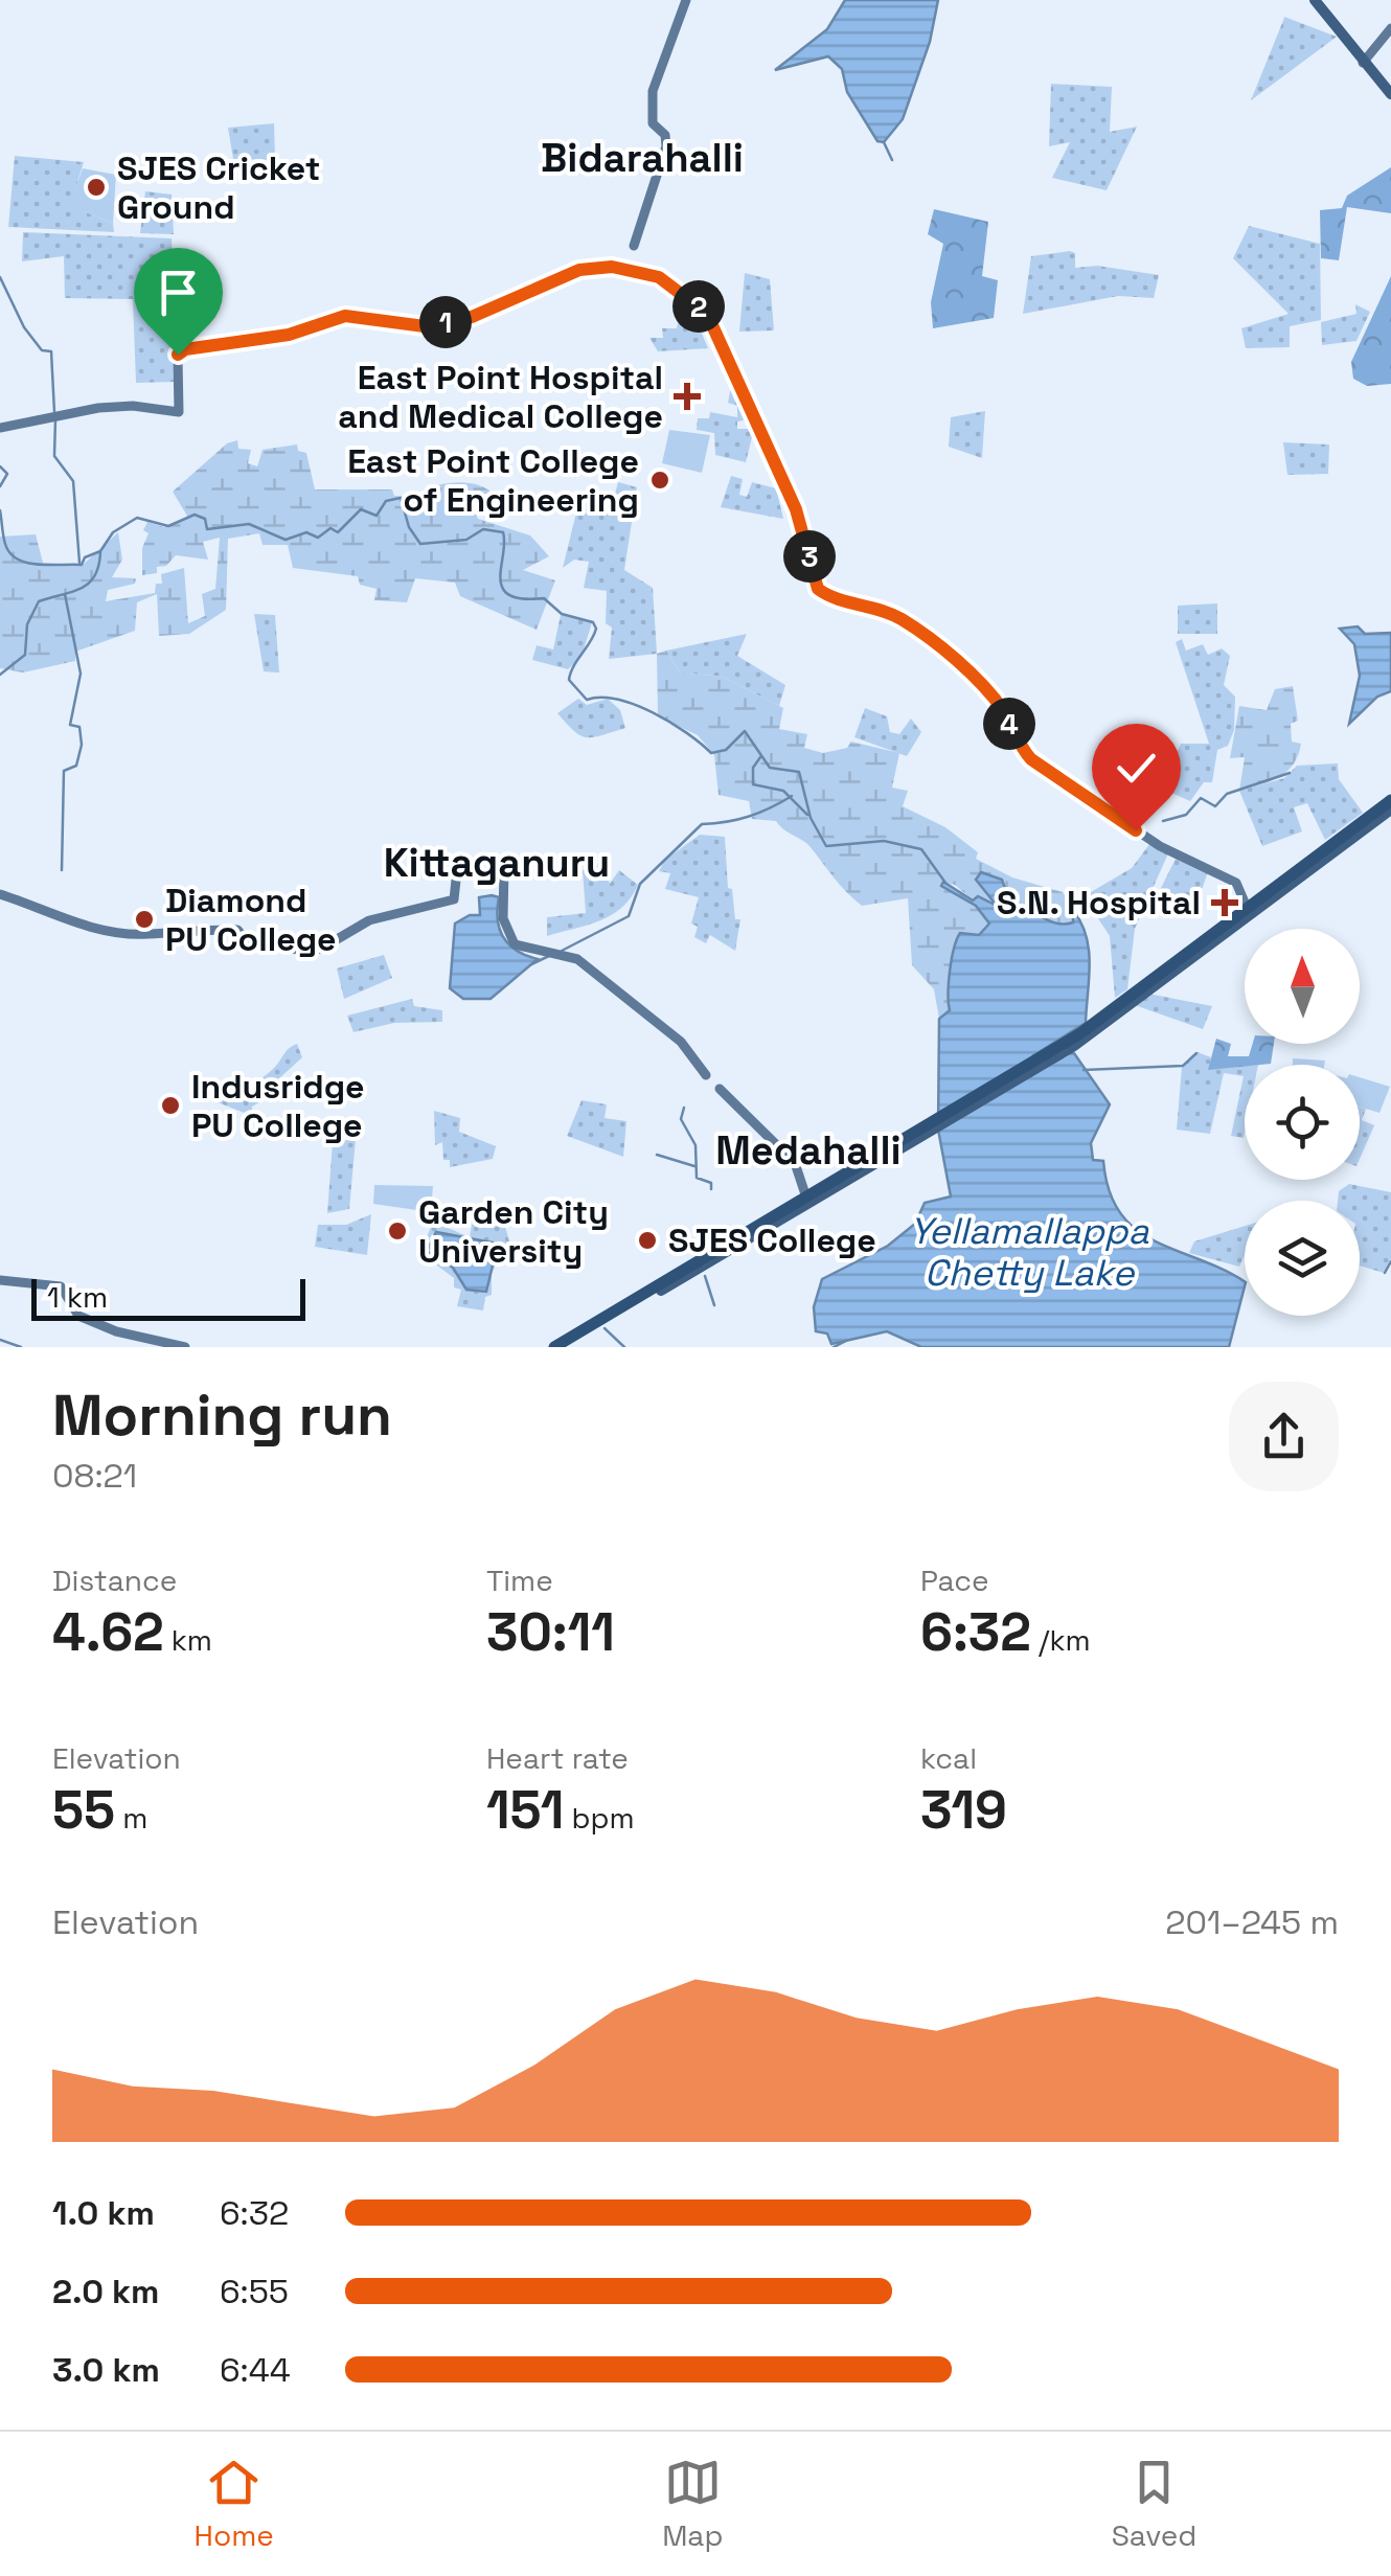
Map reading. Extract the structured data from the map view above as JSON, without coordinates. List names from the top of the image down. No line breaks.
{"districts":["Bidarahalli","Kittaganuru","Medahalli"],"water":["Yellamallappa Chetty Lake"],"places":{"other":["SJES Cricket Ground","East Point College of Engineering","Diamond PU College","Indusridge PU College","Garden City University","SJES College"],"health":["East Point Hospital and Medical College","S.N. Hospital"]},"scale_bar":"1 km","north":"top","page":{"pins":["2","1","3","4"],"scale":"1 km","heading":["Morning run","08:21"],"stats":[["Distance","4.62 km"],["Time","30:11"],["Pace","6:32 /km"],["Elevation","55 m"],["Heart rate","151 bpm"],["kcal","319"]],"chart":["Elevation","201–245 m"],"list":[{"name":"1.0 km","note":"6:32"},{"name":"2.0 km","note":"6:55"},{"name":"3.0 km","note":"6:44"}],"tabs":["Home","Map","Saved"]}}
